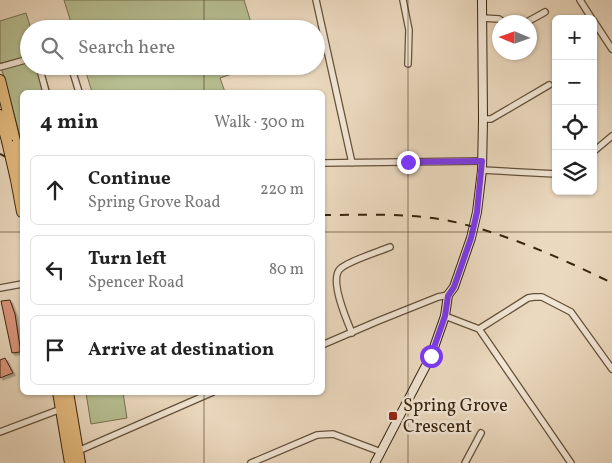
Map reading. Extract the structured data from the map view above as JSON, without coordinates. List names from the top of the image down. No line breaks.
{"places":{"transit":["Spring Grove Crescent"]},"north":"left","page":{"map_buttons":["+","−"],"search":"Search here","heading":["4 min","Walk · 300 m"],"list":[["Continue","Spring Grove Road","220 m"],["Turn left","Spencer Road","80 m"],"Arrive at destination"]}}
